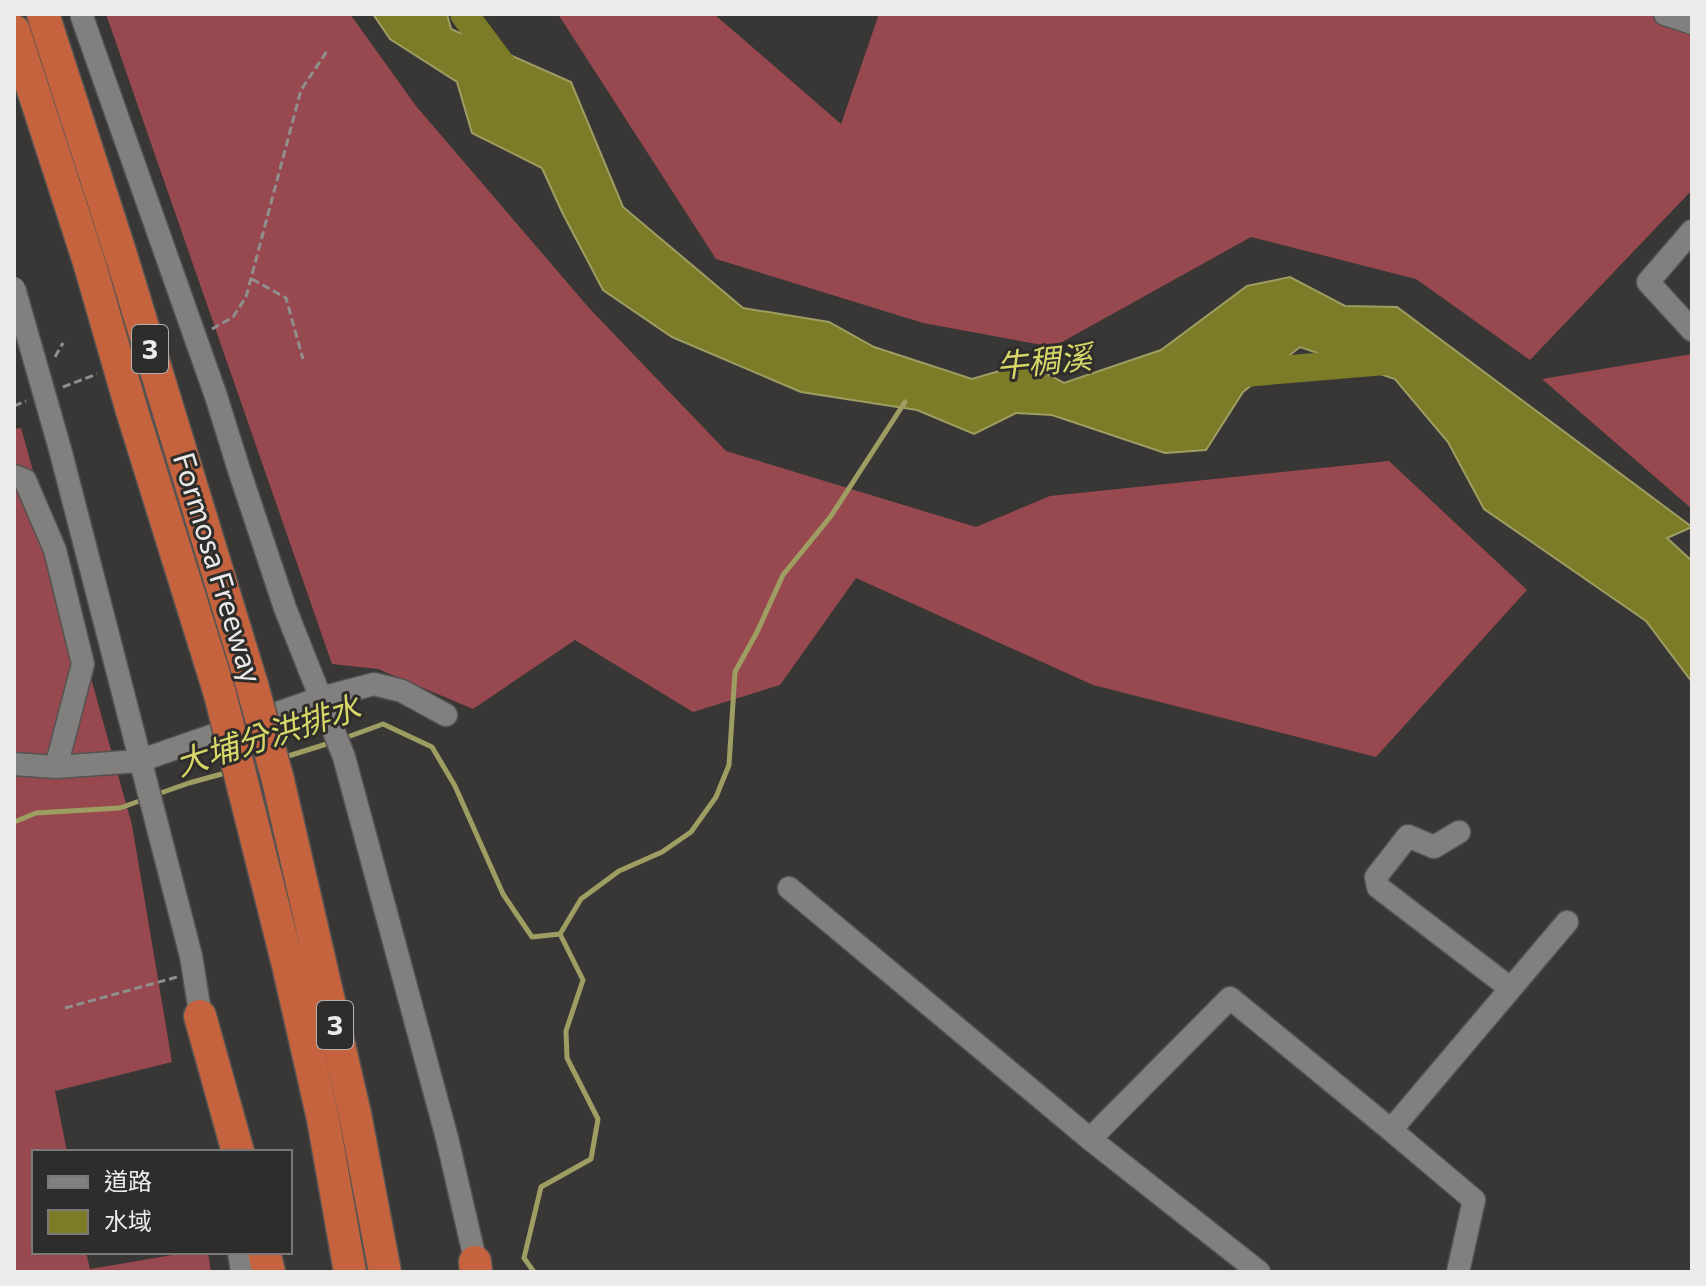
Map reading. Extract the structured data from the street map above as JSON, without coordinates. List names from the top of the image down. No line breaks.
{"streets":{"highway":["3","Formosa Freeway"]},"water":["牛稠溪","大埔分洪排水"],"legend":["道路","水域"]}
